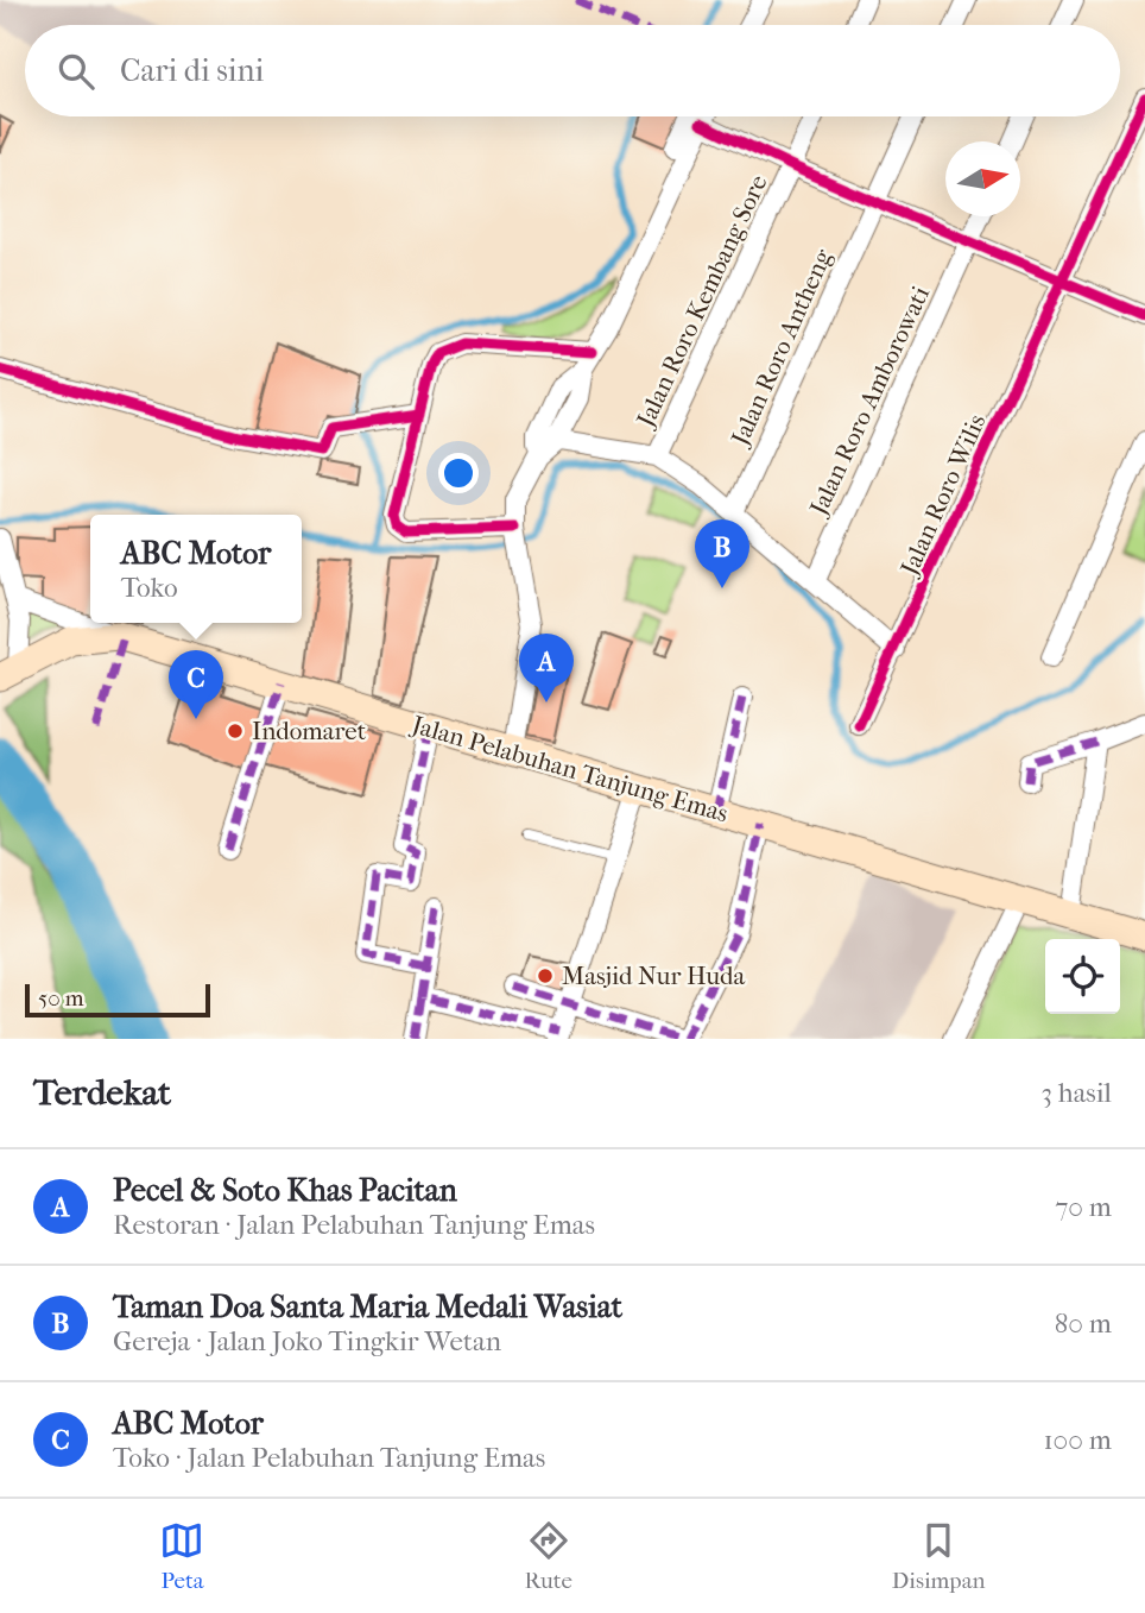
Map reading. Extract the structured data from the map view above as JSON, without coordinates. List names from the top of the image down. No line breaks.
{"streets":{"main road":["Jalan Pelabuhan Tanjung Emas"],"street":["Jalan Roro Kembang Sore","Jalan Roro Antheng","Jalan Roro Amborowati","Jalan Roro Wilis"]},"places":["Indomaret","Masjid Nur Huda"],"scale_bar":"50 m","north":"right","page":{"search":"Cari di sini","popup":["ABC Motor","Toko"],"pins":["B","A","C"],"scale":"50 m","heading":["Terdekat","3 hasil"],"list":[{"mark":"A","name":"Pecel & Soto Khas Pacitan","note":"Restoran · Jalan Pelabuhan Tanjung Emas","value":"70 m"},{"mark":"B","name":"Taman Doa Santa Maria Medali Wasiat","note":"Gereja · Jalan Joko Tingkir Wetan","value":"80 m"},{"mark":"C","name":"ABC Motor","note":"Toko · Jalan Pelabuhan Tanjung Emas","value":"100 m"}],"nav":["Peta","Rute","Disimpan"]}}
